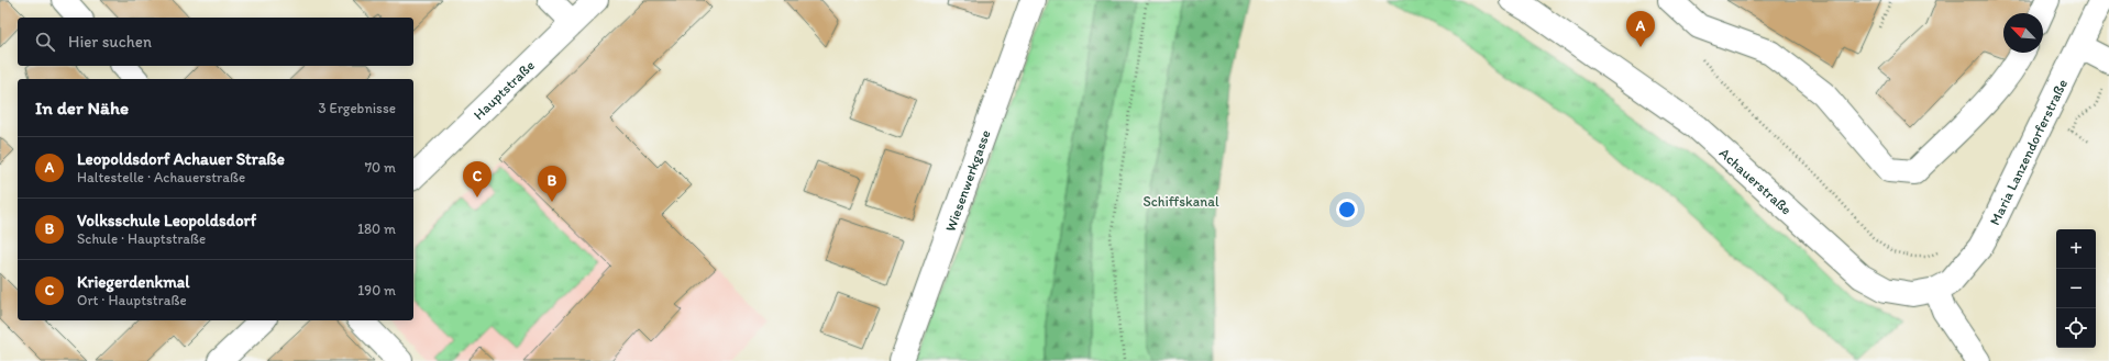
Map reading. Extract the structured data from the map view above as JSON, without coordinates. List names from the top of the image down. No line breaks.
{"streets":{"street":["Hauptstraße","Maria Lanzendorferstraße","Wiesenwerkgasse","Achauerstraße"]},"crossings":[["Maria Lanzendorferstraße","Achauerstraße"]],"parks":["Schiffskanal"],"north":"top left","page":{"pins":["A","C","B"],"search":"Hier suchen","heading":["In der Nähe","3 Ergebnisse"],"list":[{"mark":"A","name":"Leopoldsdorf Achauer Straße","note":"Haltestelle · Achauerstraße","value":"70 m"},{"mark":"B","name":"Volksschule Leopoldsdorf","note":"Schule · Hauptstraße","value":"180 m"},{"mark":"C","name":"Kriegerdenkmal","note":"Ort · Hauptstraße","value":"190 m"}],"map_buttons":["+","−"]}}
